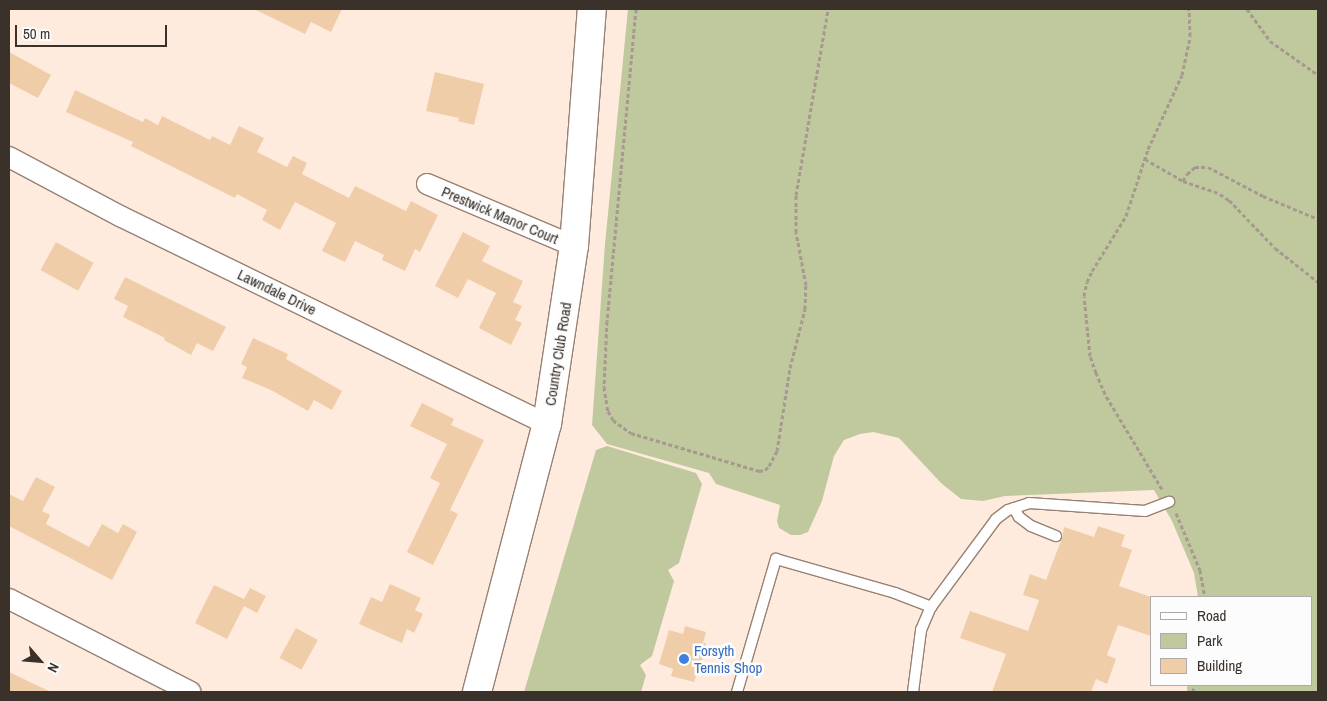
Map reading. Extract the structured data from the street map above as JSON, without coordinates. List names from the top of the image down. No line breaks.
{"streets":{"main road":["Country Club Road"],"street":["Prestwick Manor Court","Lawndale Drive"]},"crossings":[["Prestwick Manor Court","Country Club Road"],["Lawndale Drive","Country Club Road"]],"places":["Forsyth Tennis Shop"],"legend":["Road","Park","Building"],"scale_bar":"50 m","north":"bottom right"}
